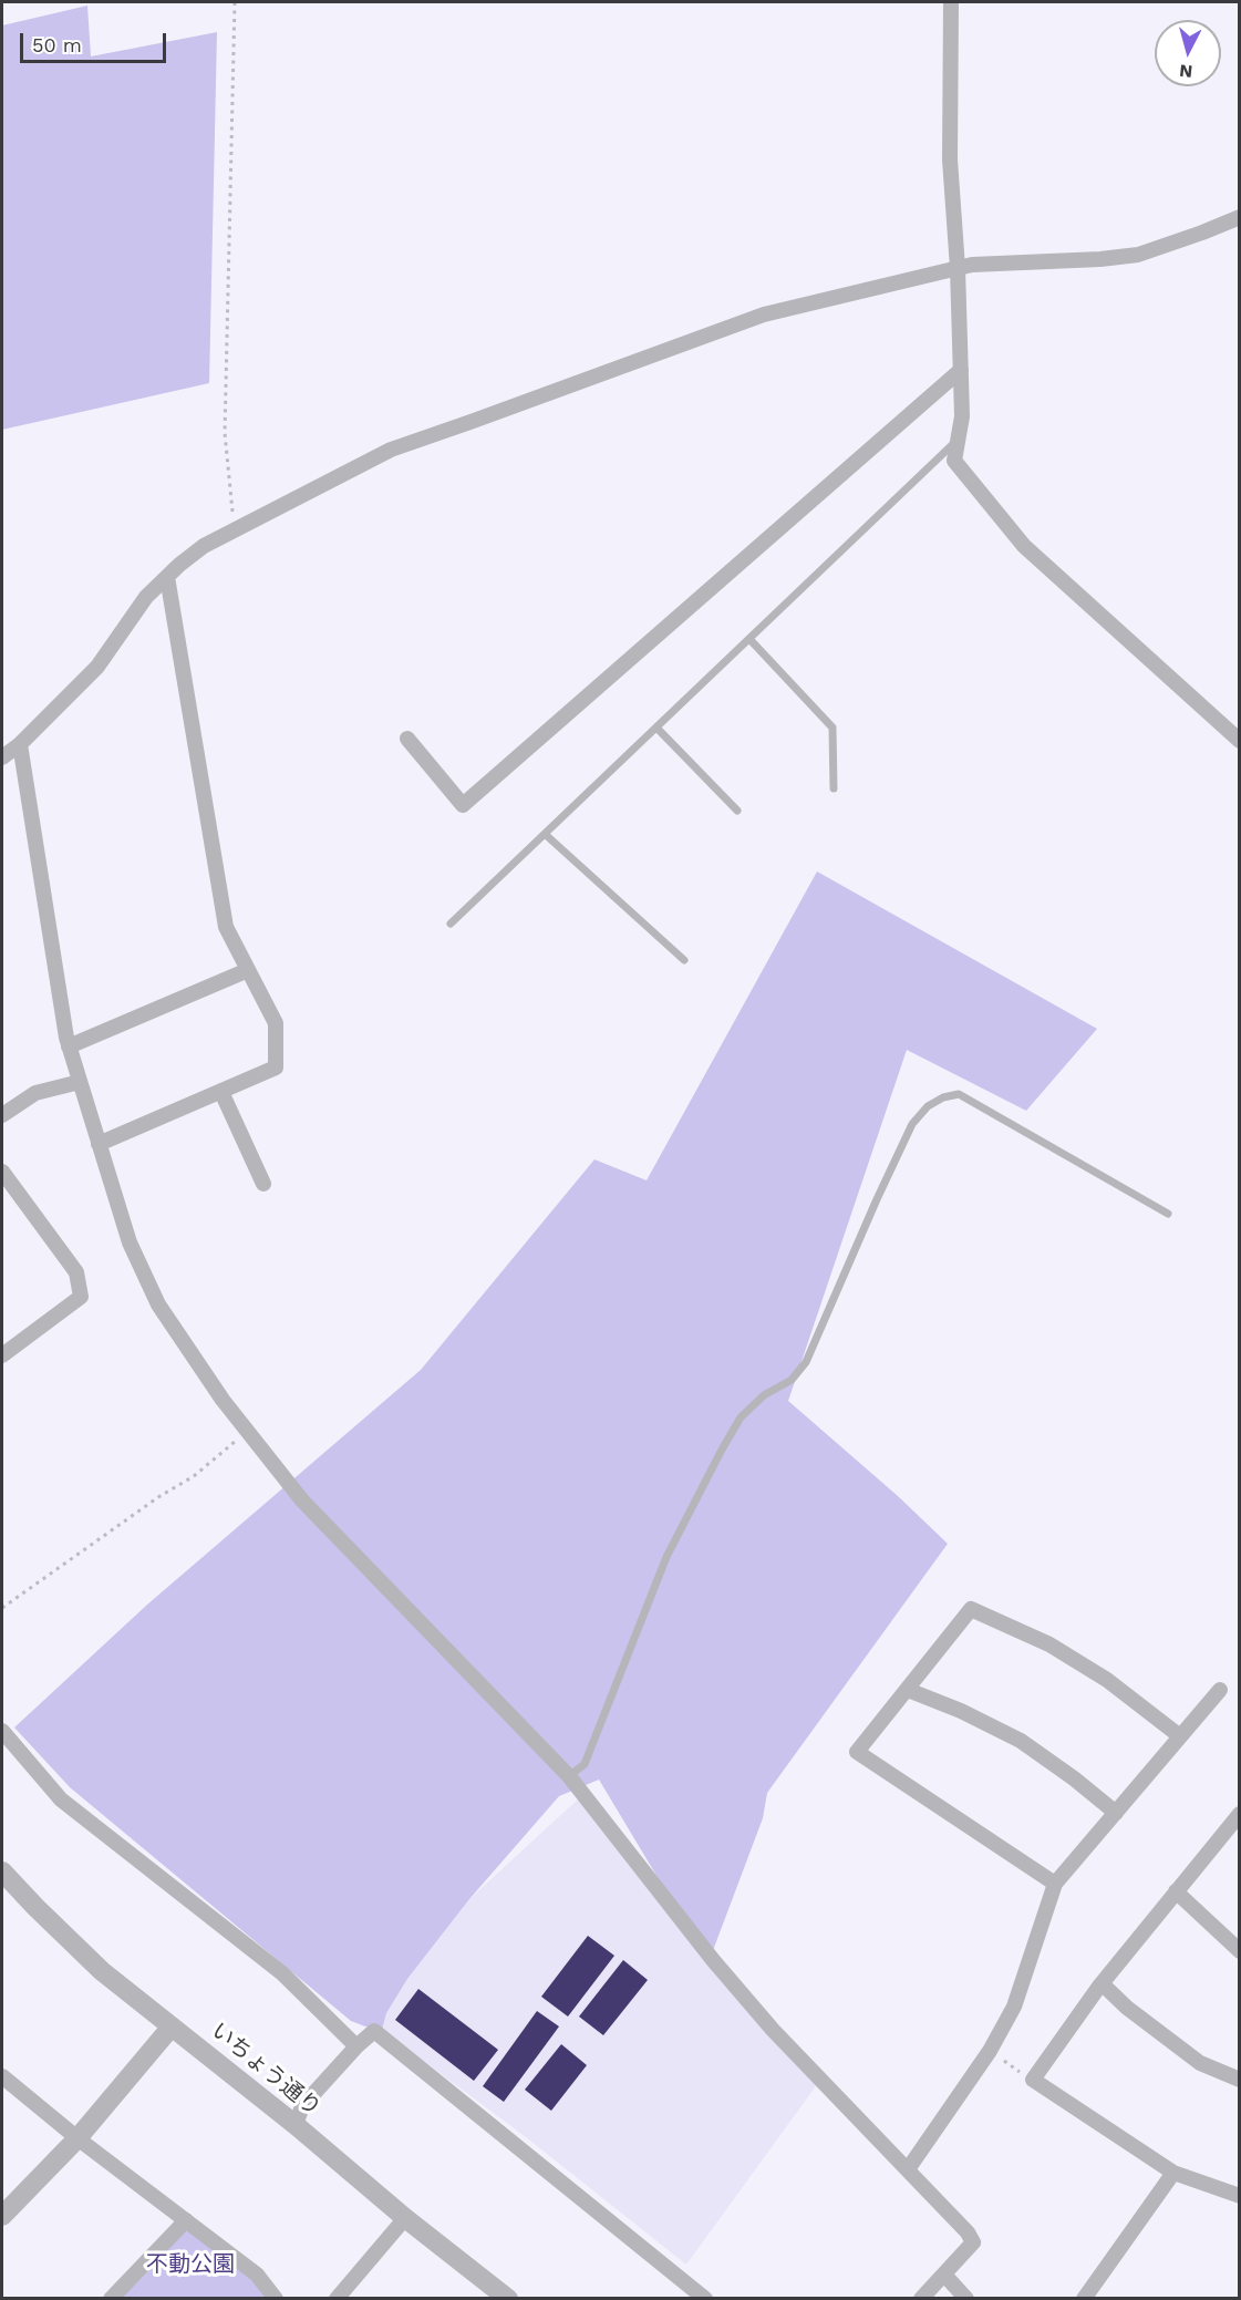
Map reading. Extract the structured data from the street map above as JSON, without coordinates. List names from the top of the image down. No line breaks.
{"streets":{"street":["いちょう通り"]},"parks":["不動公園"],"scale_bar":"50 m","north":"bottom"}
